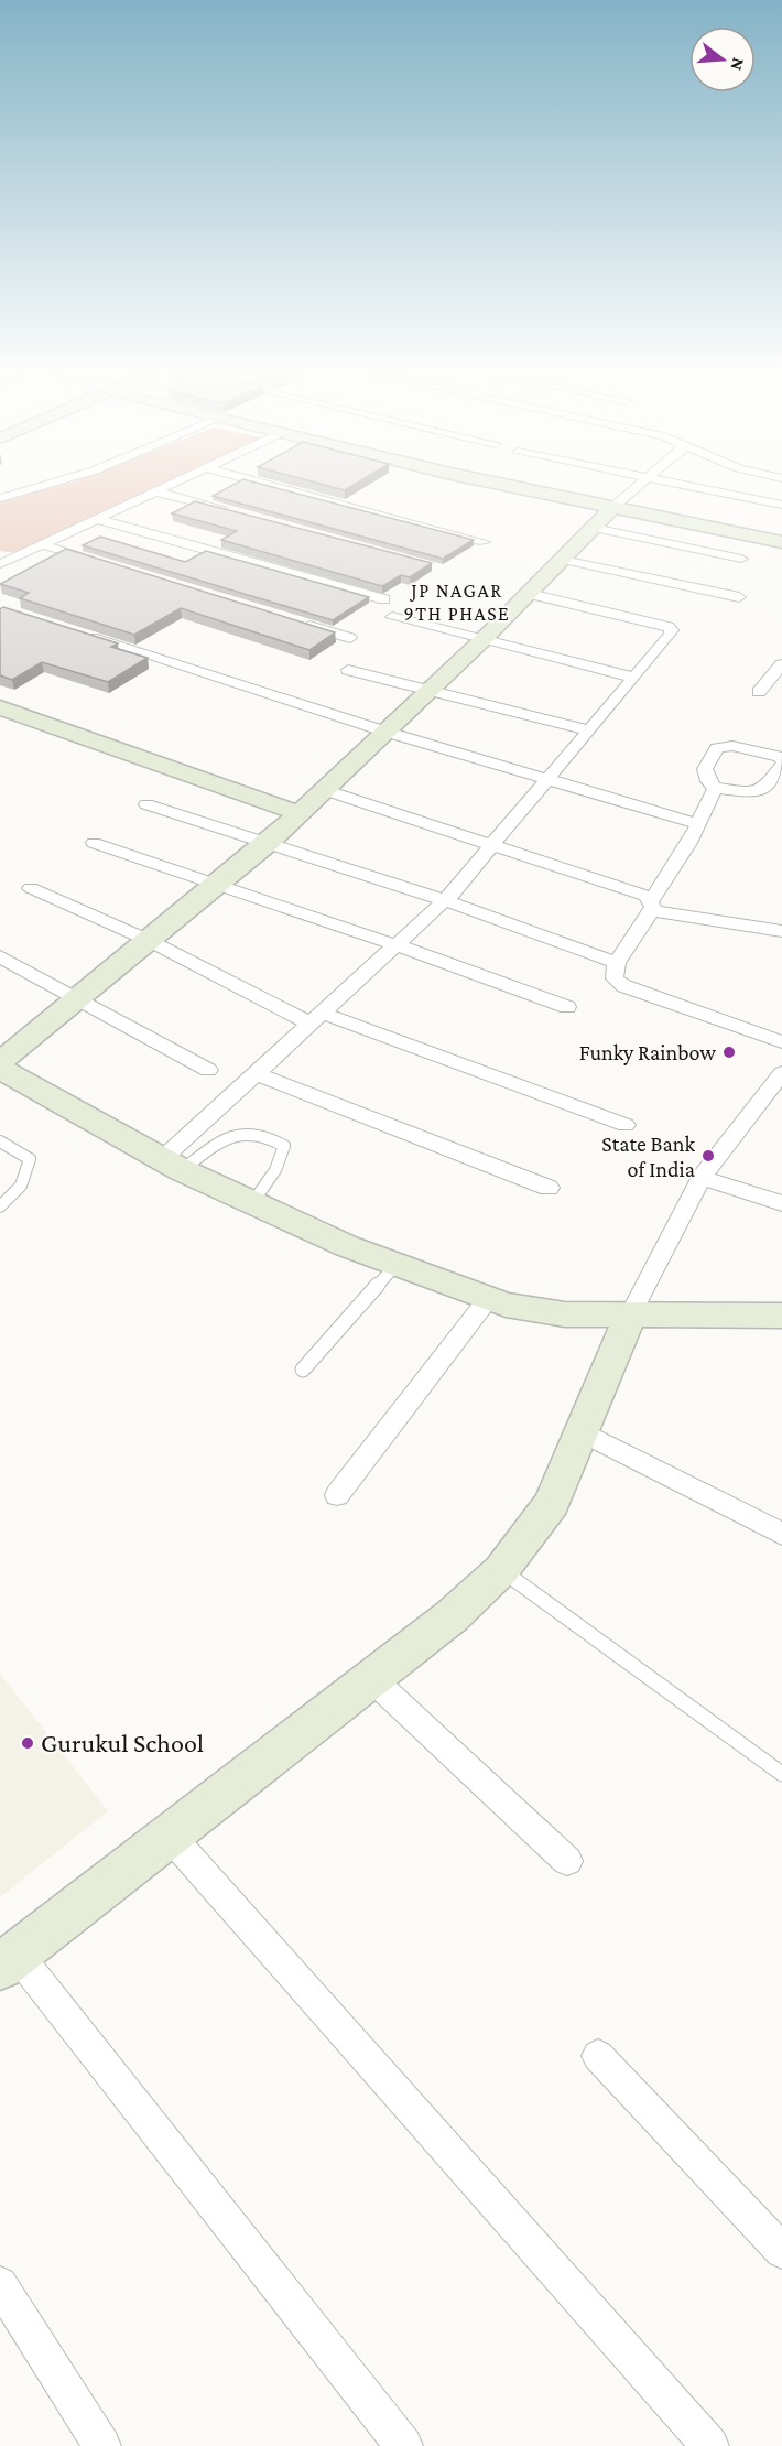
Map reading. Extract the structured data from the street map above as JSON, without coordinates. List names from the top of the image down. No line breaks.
{"districts":["JP NAGAR 9TH PHASE"],"places":["Funky Rainbow","State Bank of India","Gurukul School"],"north":"right"}
